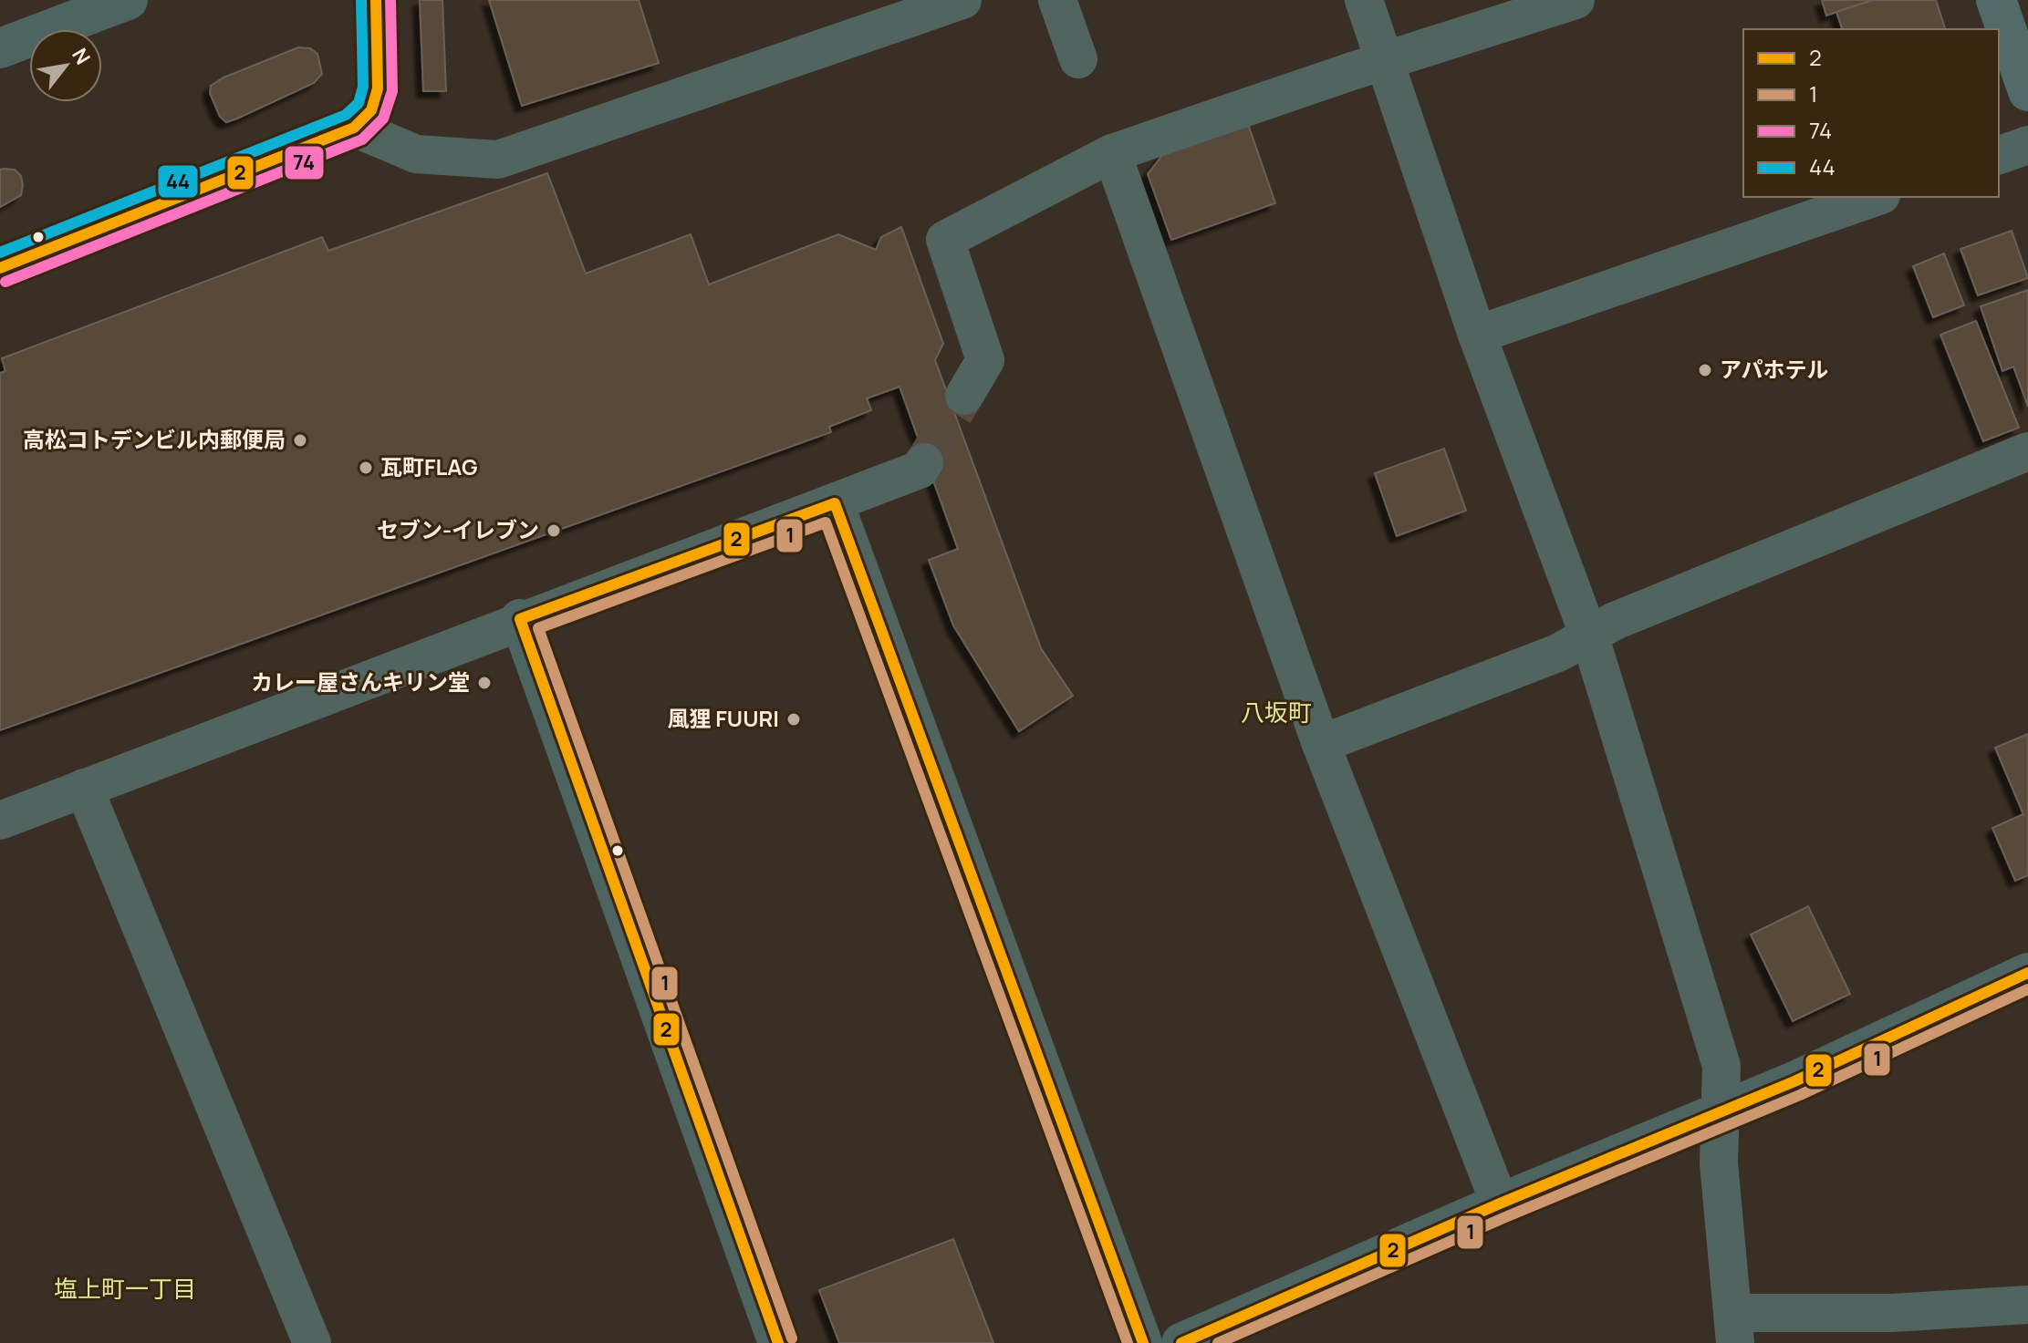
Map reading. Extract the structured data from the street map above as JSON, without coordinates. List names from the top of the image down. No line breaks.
{"districts":["八坂町","塩上町一丁目"],"places":["アパホテル","高松コトデンビル内郵便局","瓦町FLAG","セブン-イレブン","カレー屋さんキリン堂","風狸 FUURI"],"lines":["transit line 2","transit line 74","transit line 44","transit line 1"],"legend":["2","1","74","44"],"north":"top right"}
